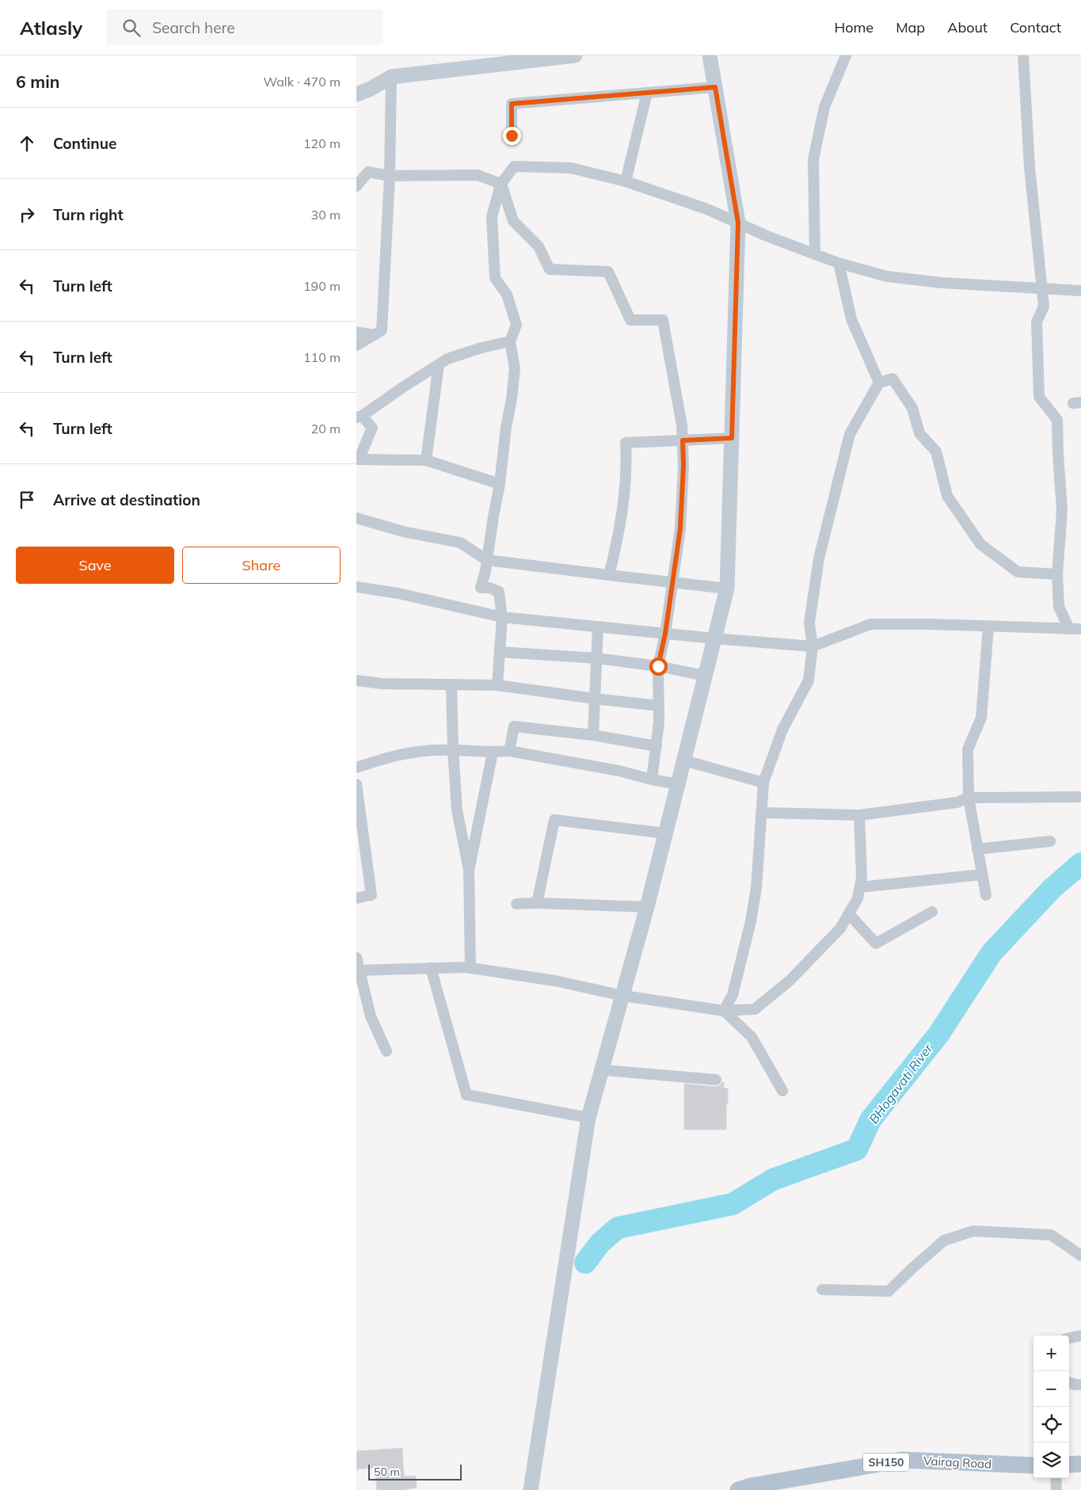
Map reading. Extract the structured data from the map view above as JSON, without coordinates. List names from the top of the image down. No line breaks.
{"streets":{"main road":["SH150","Vairag Road"]},"water":["BHogavati River"],"scale_bar":"50 m","page":{"header":"Atlasly","search":"Search here","nav":["Home","Map","About","Contact"],"heading":["6 min","Walk · 470 m"],"list":[["Continue","120 m"],["Turn right","30 m"],["Turn left","190 m"],["Turn left","110 m"],["Turn left","20 m"],"Arrive at destination"],"buttons":["Save","Share"],"map_buttons":["+","−"],"scale":"50 m"}}
